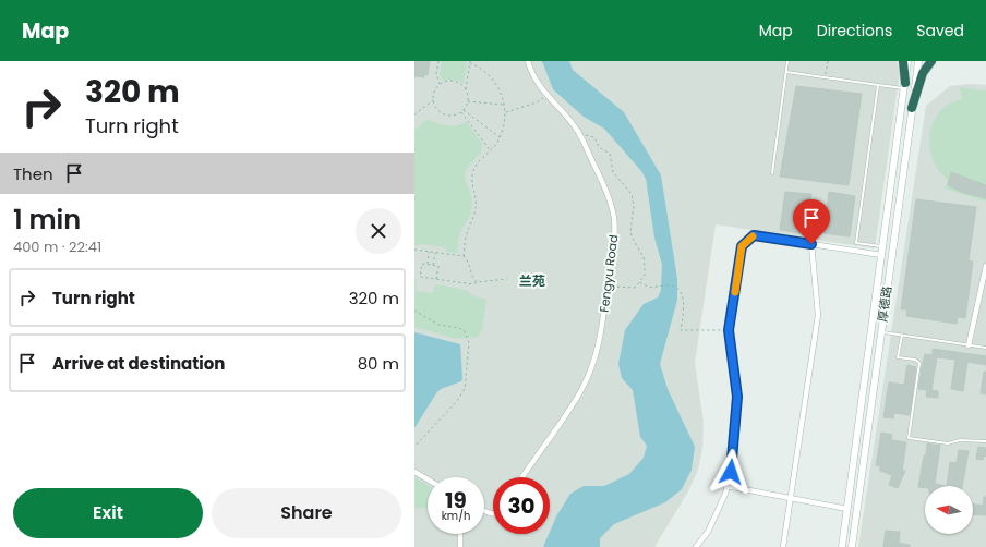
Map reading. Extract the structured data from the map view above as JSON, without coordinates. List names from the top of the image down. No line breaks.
{"streets":{"main road":["厚德路"],"street":["Fengyu Road"]},"districts":["兰苑"],"north":"left","page":{"header":"Map","nav":["Map","Directions","Saved"],"turn":["320 m","Turn right"],"then":"Then","heading":["1 min","400 m · 22:41"],"list":[{"name":"Turn right","value":"320 m"},{"name":"Arrive at destination","value":"80 m"}],"speed":"19 km/h","limit":"30","buttons":["Exit","Share"]}}
